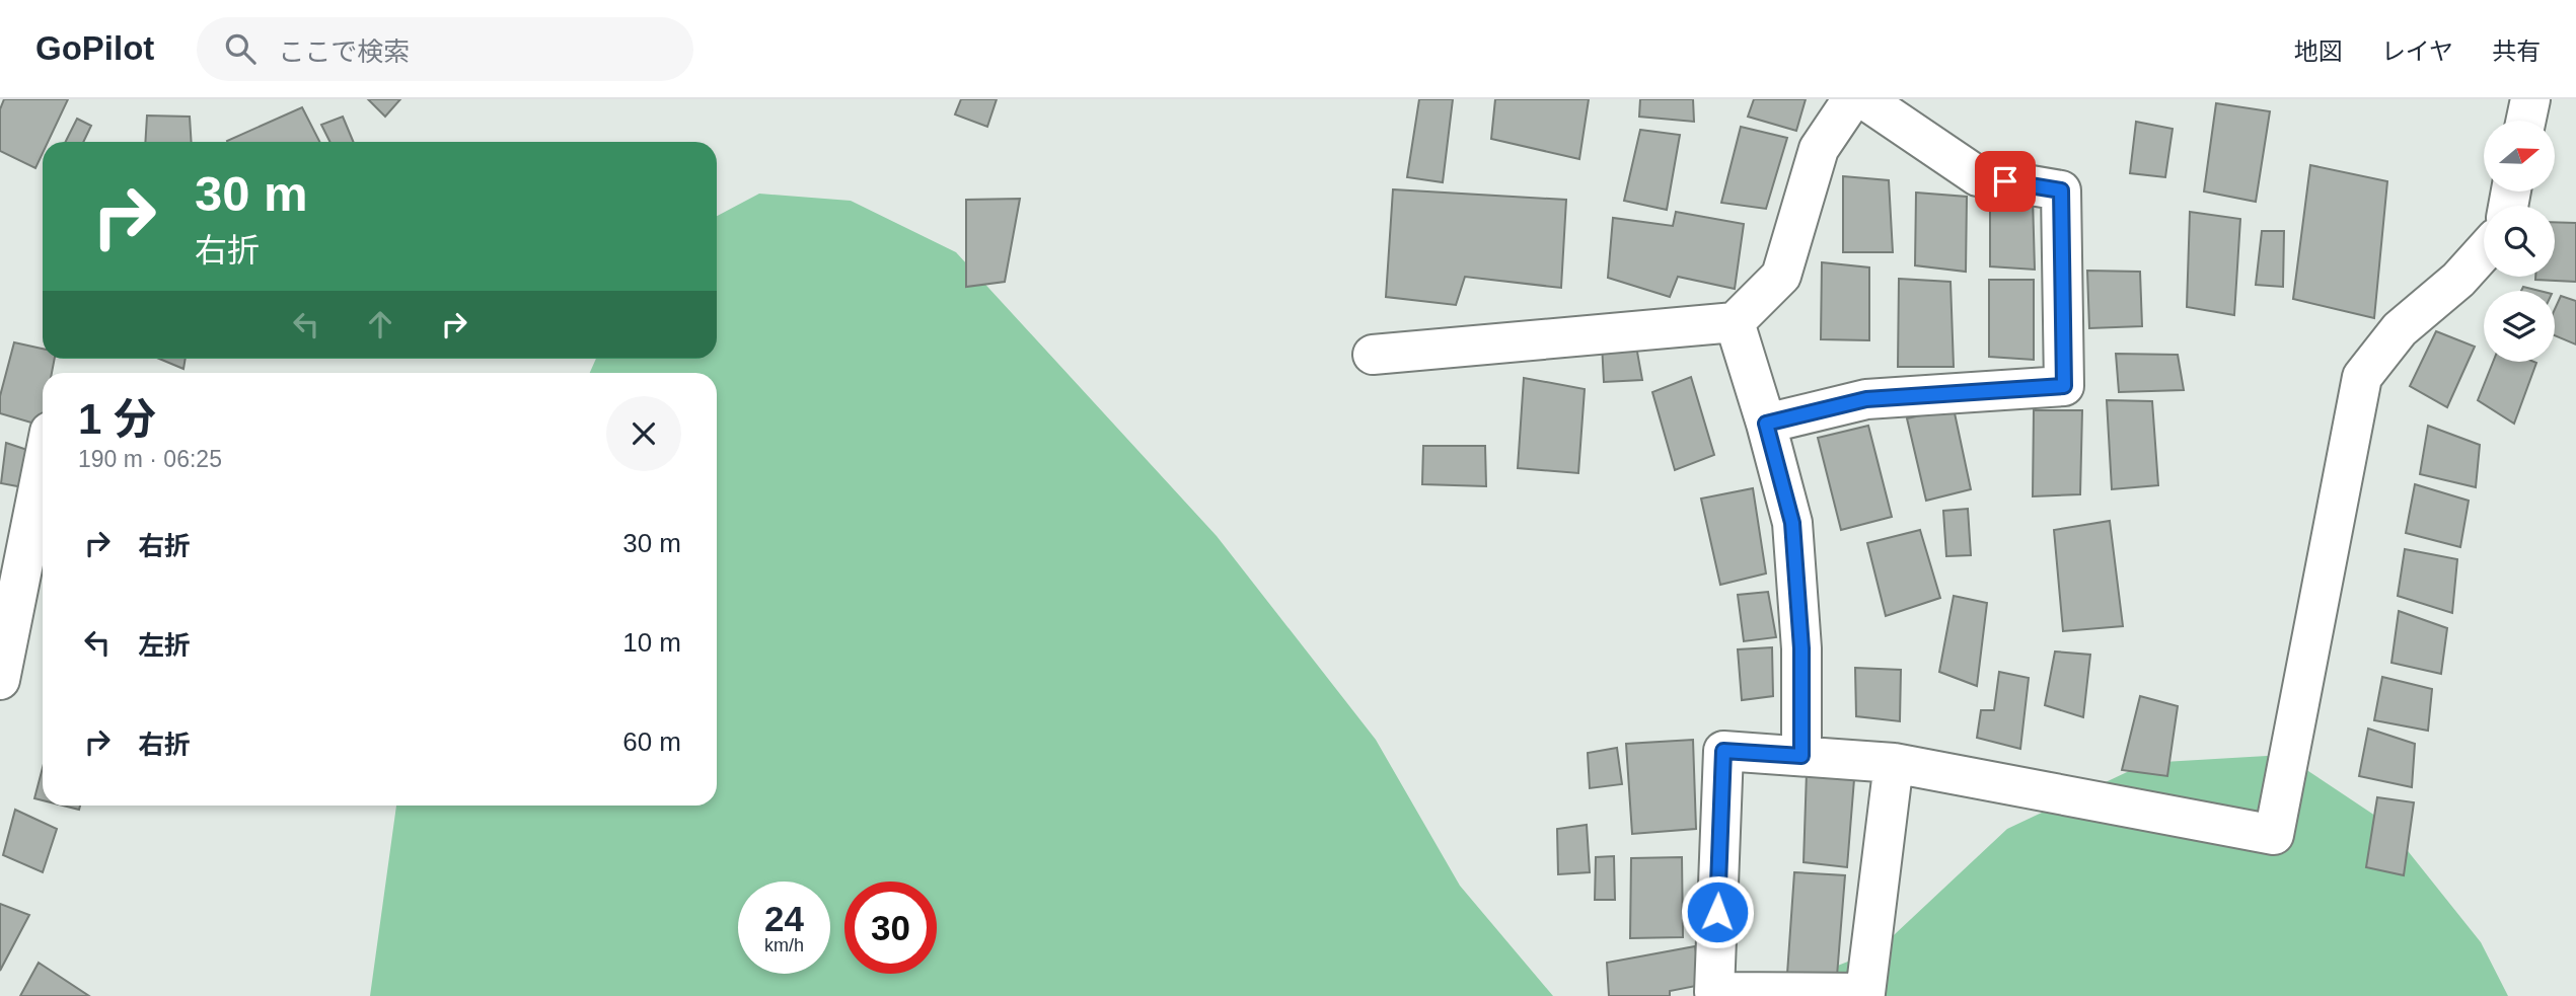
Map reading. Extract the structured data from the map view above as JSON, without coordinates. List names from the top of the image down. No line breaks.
{"north":"right","page":{"header":"GoPilot","search":"ここで検索","nav":["地図","レイヤ","共有"],"turn":["30 m","右折"],"heading":["1 分","190 m · 06:25"],"list":[{"name":"右折","value":"30 m"},{"name":"左折","value":"10 m"},{"name":"右折","value":"60 m"}],"speed":"24 km/h","limit":"30"}}
